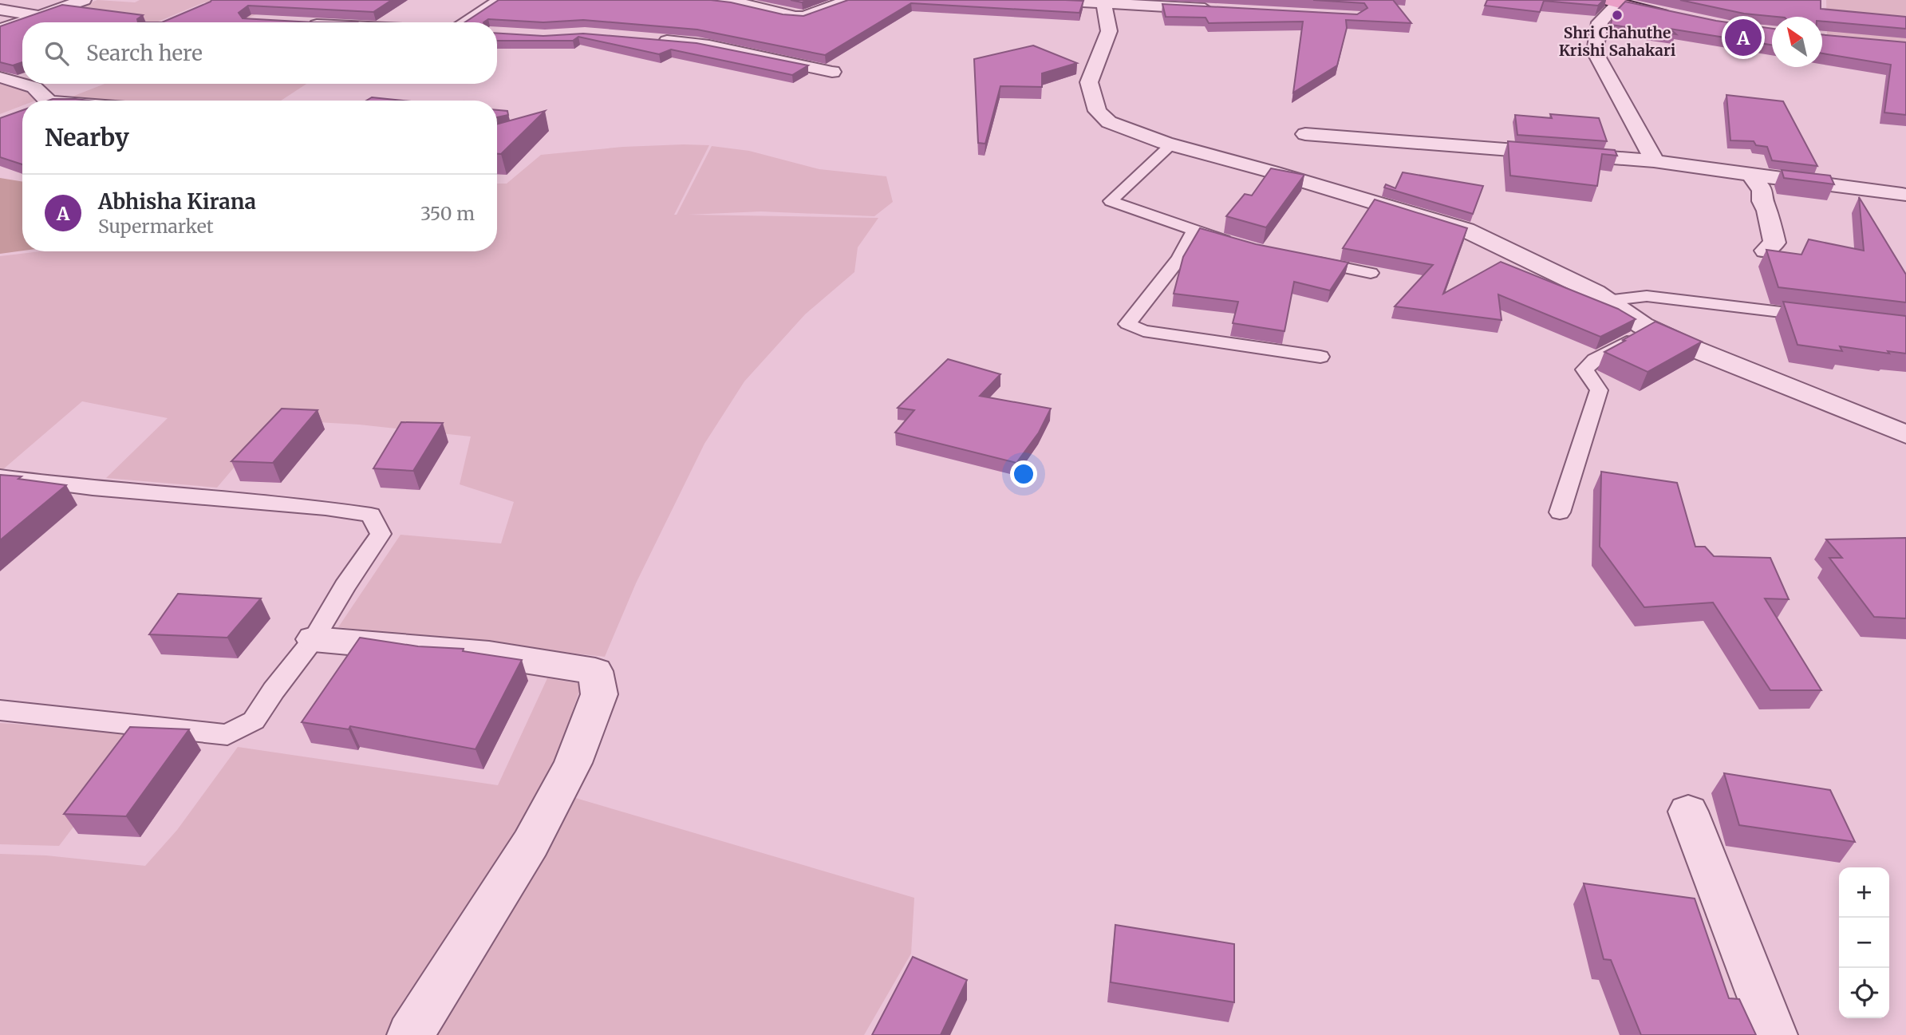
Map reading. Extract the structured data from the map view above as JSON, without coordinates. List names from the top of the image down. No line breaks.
{"places":["Shri Chahuthe Krishi Sahakari"],"north":"top left","page":{"pins":"A","search":"Search here","heading":"Nearby","list":[{"mark":"A","name":"Abhisha Kirana","note":"Supermarket","value":"350 m"}],"map_buttons":["+","−"]}}
